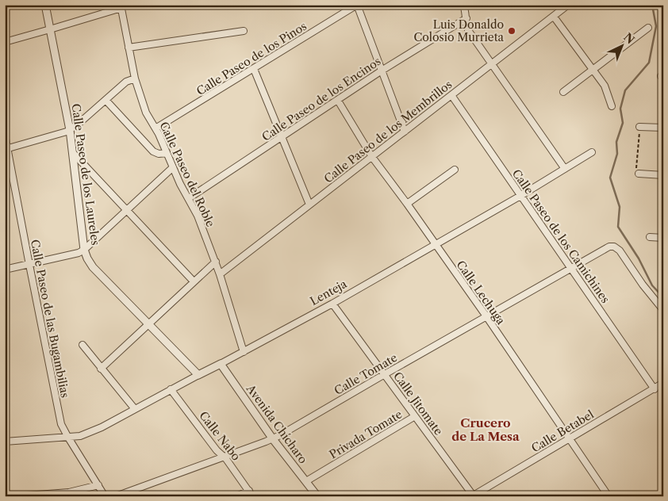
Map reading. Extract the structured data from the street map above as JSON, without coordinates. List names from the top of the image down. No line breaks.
{"streets":{"street":["Calle Paseo de los Pinos","Calle Paseo de los Encinos","Calle Paseo de los Membrillos","Calle Paseo de los Laureles","Calle Paseo del Roble","Calle Paseo de los Camichines","Lenteja","Calle Lechuga","Calle Paseo de las Bugambilias","Calle Tomate","Calle Jitomate","Avenida Chícharo","Calle Betabel","Privada Tomate","Calle Nabo"]},"crossings":[["Calle Paseo de los Pinos","Calle Paseo del Roble"],["Calle Paseo de los Encinos","Calle Paseo del Roble"],["Calle Paseo de los Encinos","Calle Lechuga"],["Calle Paseo de los Membrillos","Calle Paseo del Roble"],["Calle Paseo de los Membrillos","Calle Paseo de los Camichines"],["Calle Paseo de los Membrillos","Calle Lechuga"],["Calle Paseo de los Laureles","Lenteja"],["Calle Paseo del Roble","Lenteja"],["Calle Paseo de los Camichines","Lenteja"],["Calle Paseo de los Camichines","Calle Tomate"],["Calle Paseo de los Camichines","Calle Betabel"],["Lenteja","Calle Lechuga"],["Lenteja","Calle Paseo de las Bugambilias"],["Lenteja","Calle Jitomate"],["Lenteja","Avenida Chícharo"],["Lenteja","Calle Nabo"],["Calle Lechuga","Calle Tomate"],["Calle Lechuga","Calle Betabel"],["Calle Tomate","Calle Jitomate"],["Calle Tomate","Avenida Chícharo"],["Calle Tomate","Calle Nabo"],["Calle Jitomate","Calle Betabel"],["Calle Jitomate","Privada Tomate"],["Avenida Chícharo","Privada Tomate"]],"districts":["Crucero de La Mesa"],"places":["Luis Donaldo Colosio Murrieta"],"north":"top right"}
